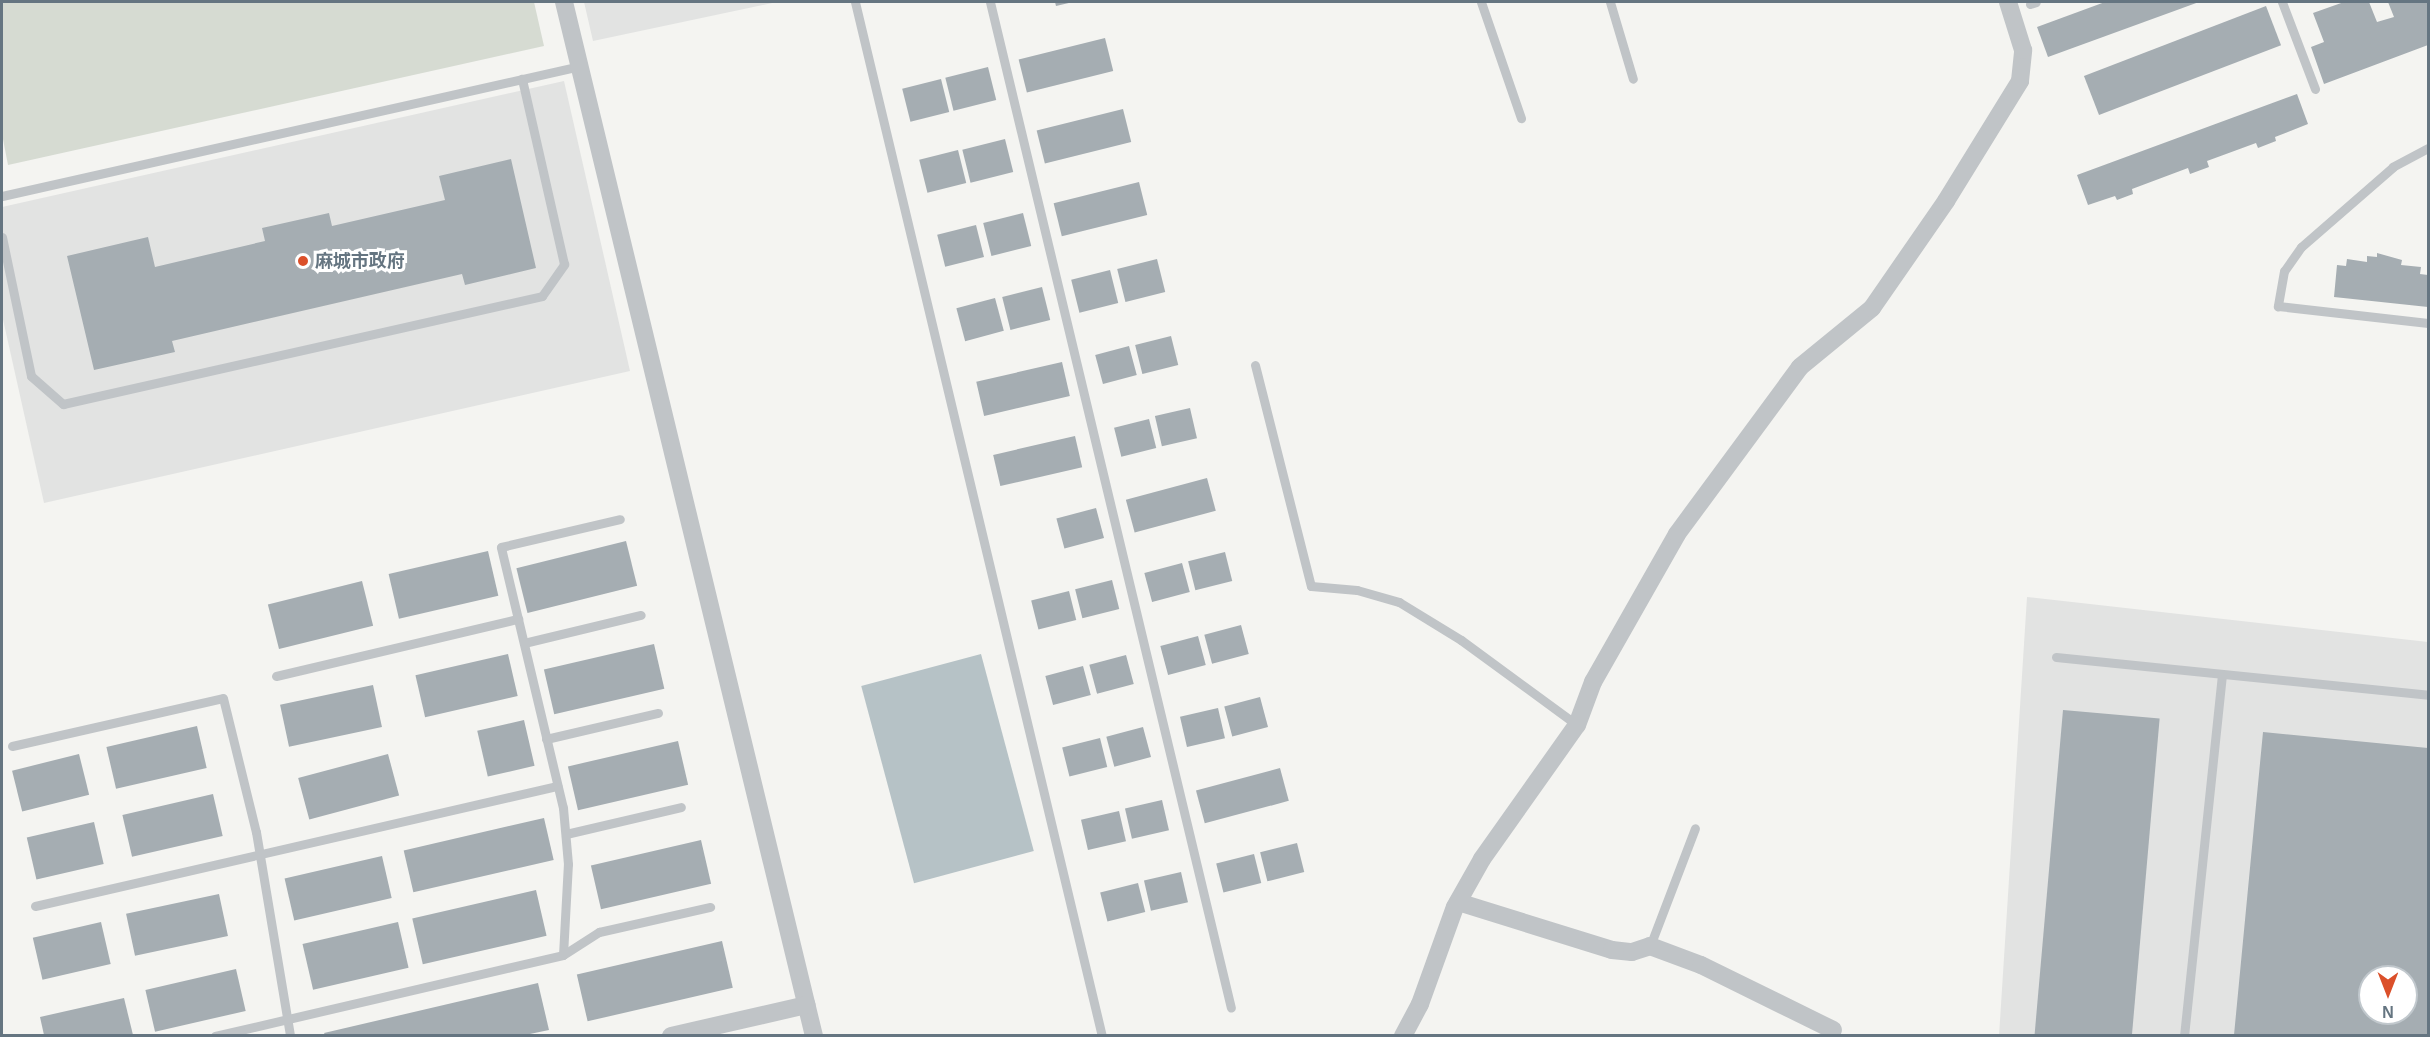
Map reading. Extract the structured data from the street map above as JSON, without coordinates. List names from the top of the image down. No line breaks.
{"places":["麻城市政府"],"north":"bottom"}
